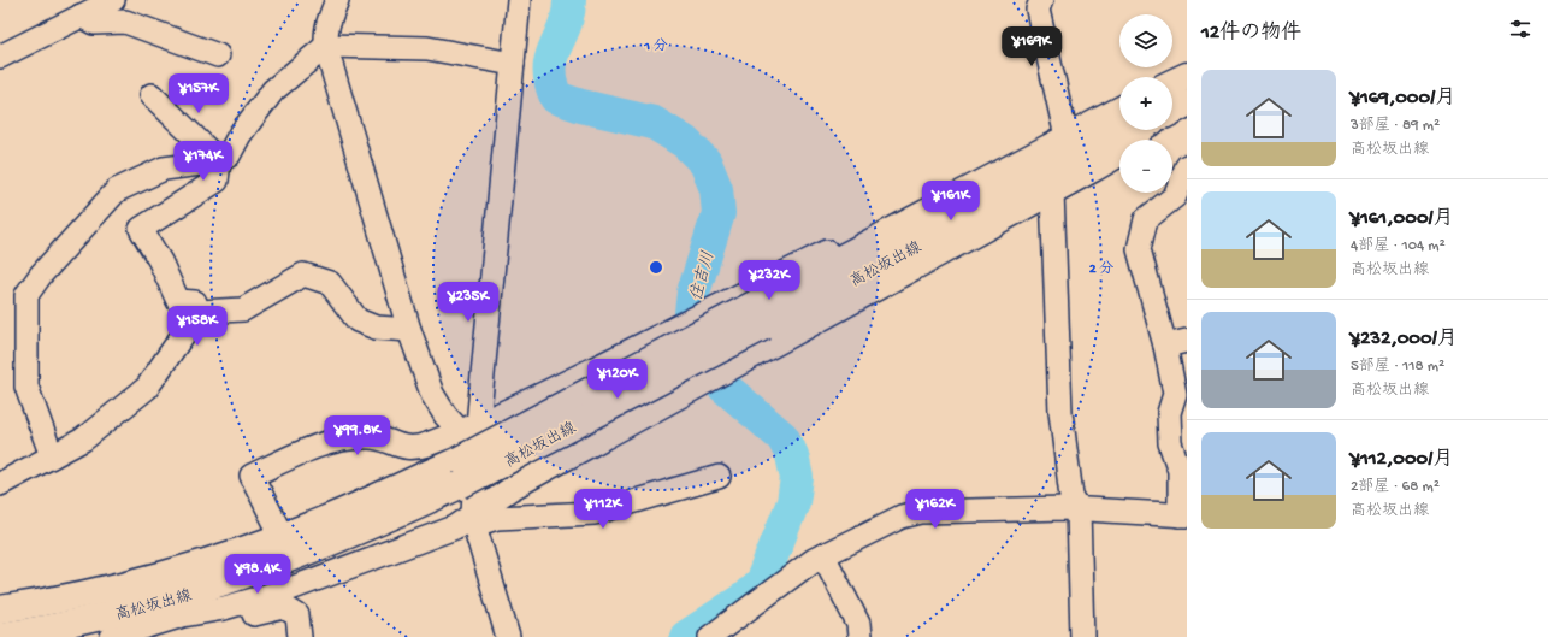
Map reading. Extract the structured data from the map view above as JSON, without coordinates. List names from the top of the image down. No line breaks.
{"streets":{"main road":["高松坂出線"]},"water":["住吉川"],"page":{"heading":"12件の物件","map_buttons":["+","−"],"price":["¥169K","¥157K","¥174K","¥161K","¥232K","¥235K","¥158K","¥120K","¥99.8K","¥112K","¥162K","¥98.4K"],"list":[{"name":"¥169,000/月","note":"3部屋 · 89 m² · 高松坂出線"},{"name":"¥161,000/月","note":"4部屋 · 104 m² · 高松坂出線"},{"name":"¥232,000/月","note":"5部屋 · 118 m² · 高松坂出線"},{"name":"¥112,000/月","note":"2部屋 · 68 m² · 高松坂出線"}]},"rings":["1 分","2 分"]}
